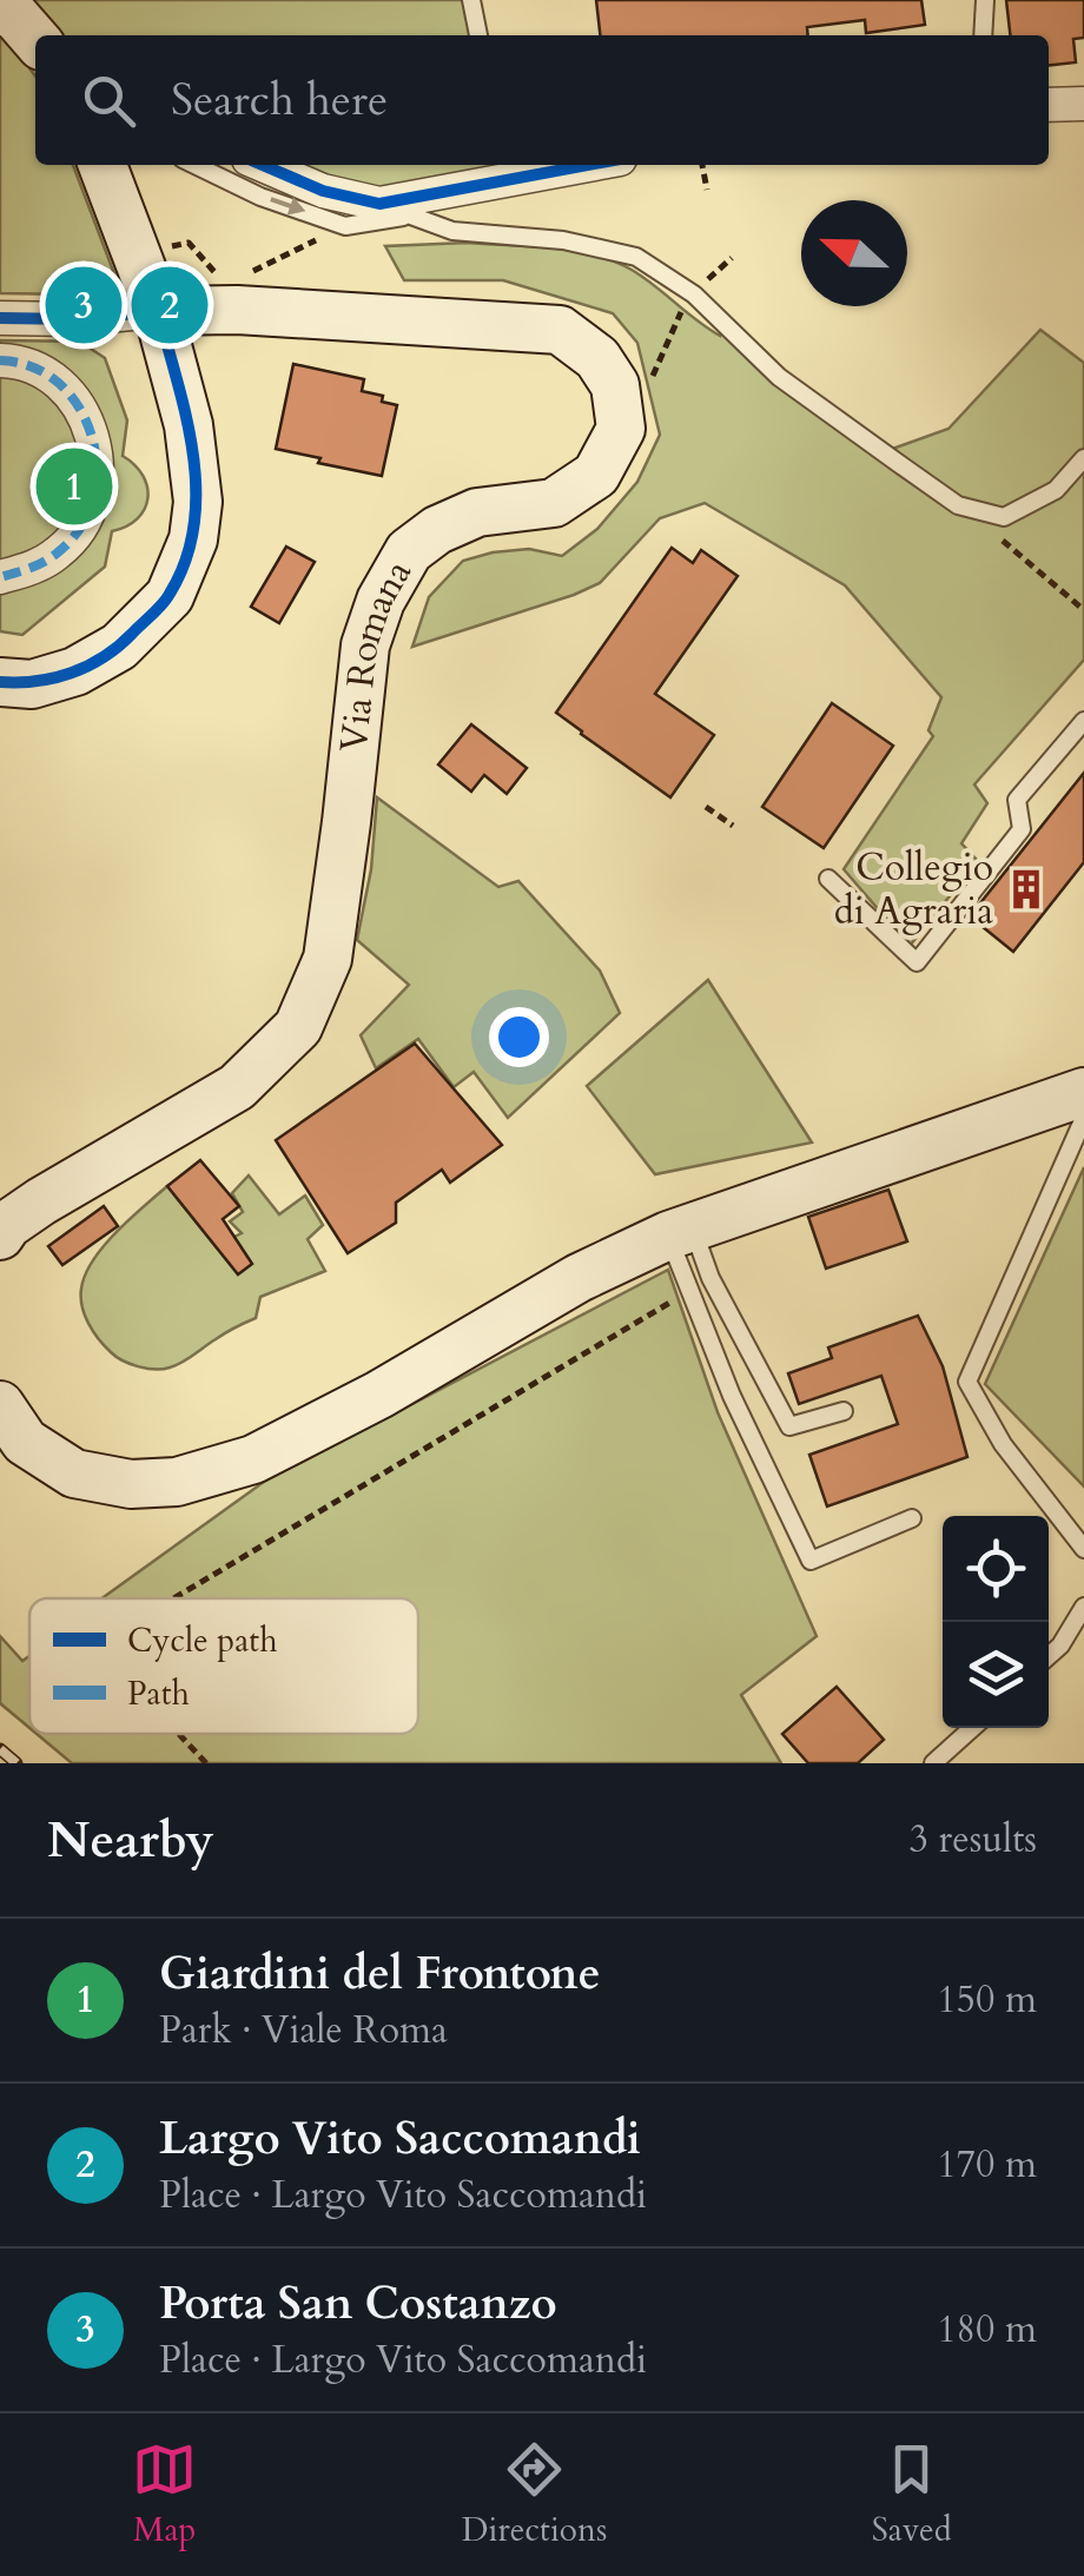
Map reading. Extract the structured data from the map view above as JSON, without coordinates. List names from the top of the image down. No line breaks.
{"streets":{"main road":["Via Romana"]},"places":{"building":["Collegio di Agraria"]},"legend":["Cycle path","Path"],"north":"left","page":{"search":"Search here","pins":["2","3","1"],"heading":["Nearby","3 results"],"list":[{"mark":"1","name":"Giardini del Frontone","note":"Park · Viale Roma","value":"150 m"},{"mark":"2","name":"Largo Vito Saccomandi","note":"Place · Largo Vito Saccomandi","value":"170 m"},{"mark":"3","name":"Porta San Costanzo","note":"Place · Largo Vito Saccomandi","value":"180 m"}],"nav":["Map","Directions","Saved"]}}
